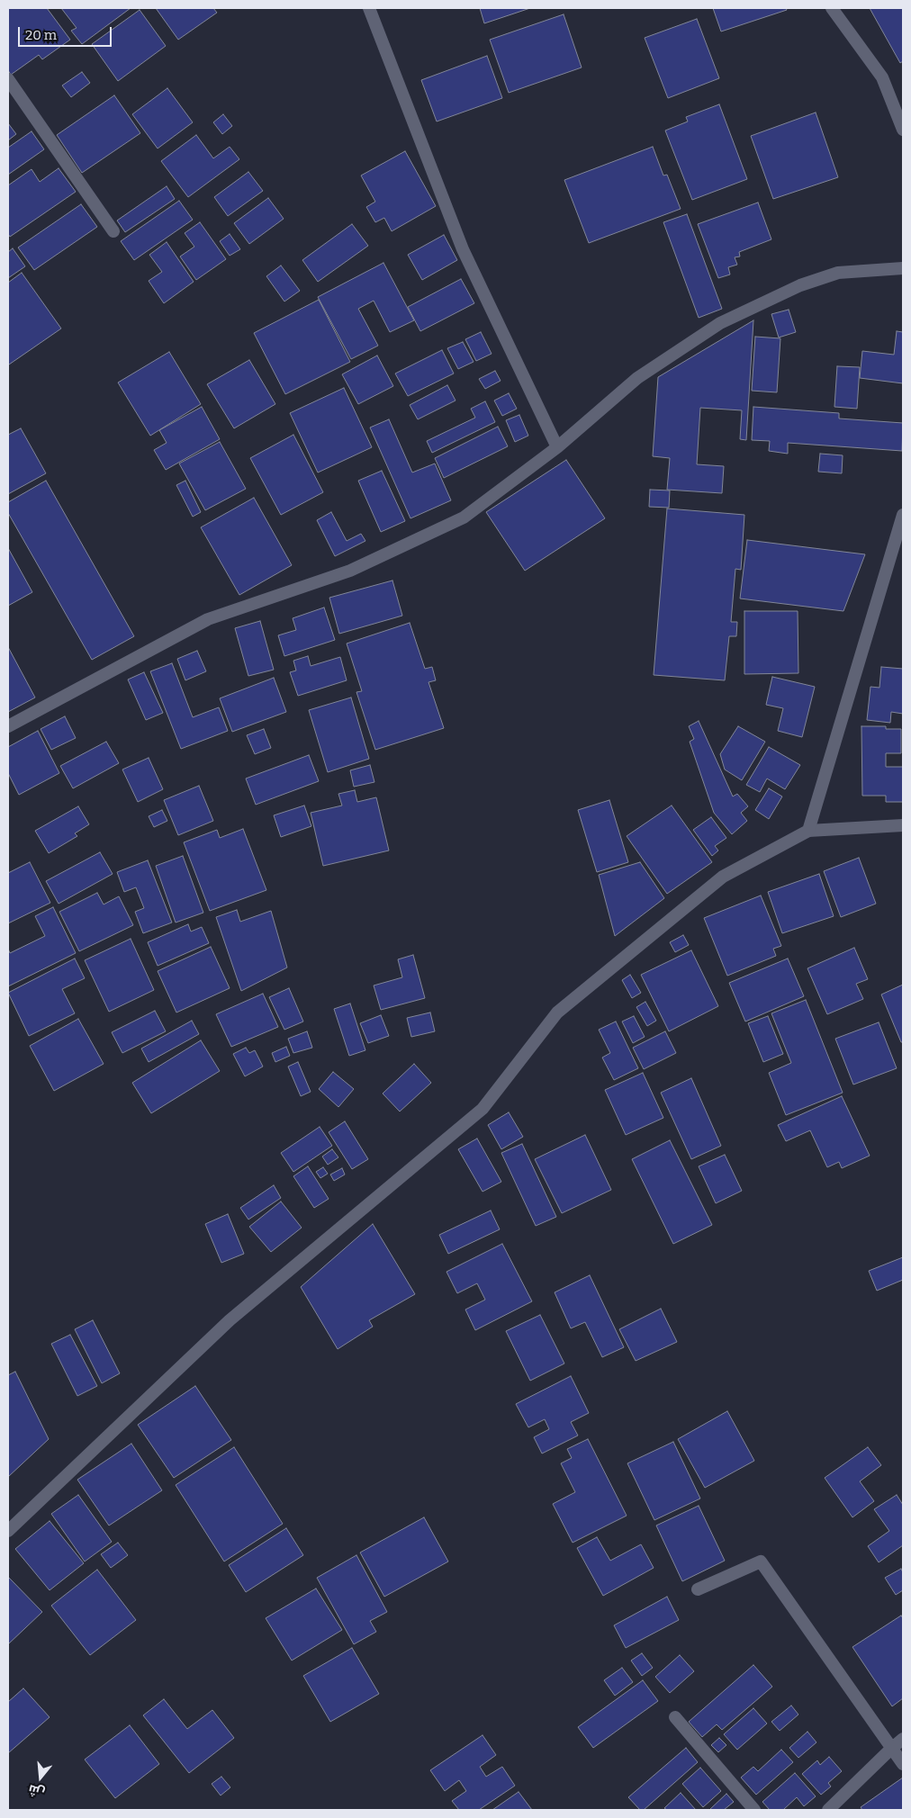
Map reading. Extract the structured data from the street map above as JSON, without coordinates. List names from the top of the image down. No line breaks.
{"scale_bar":"20 m","north":"bottom"}
